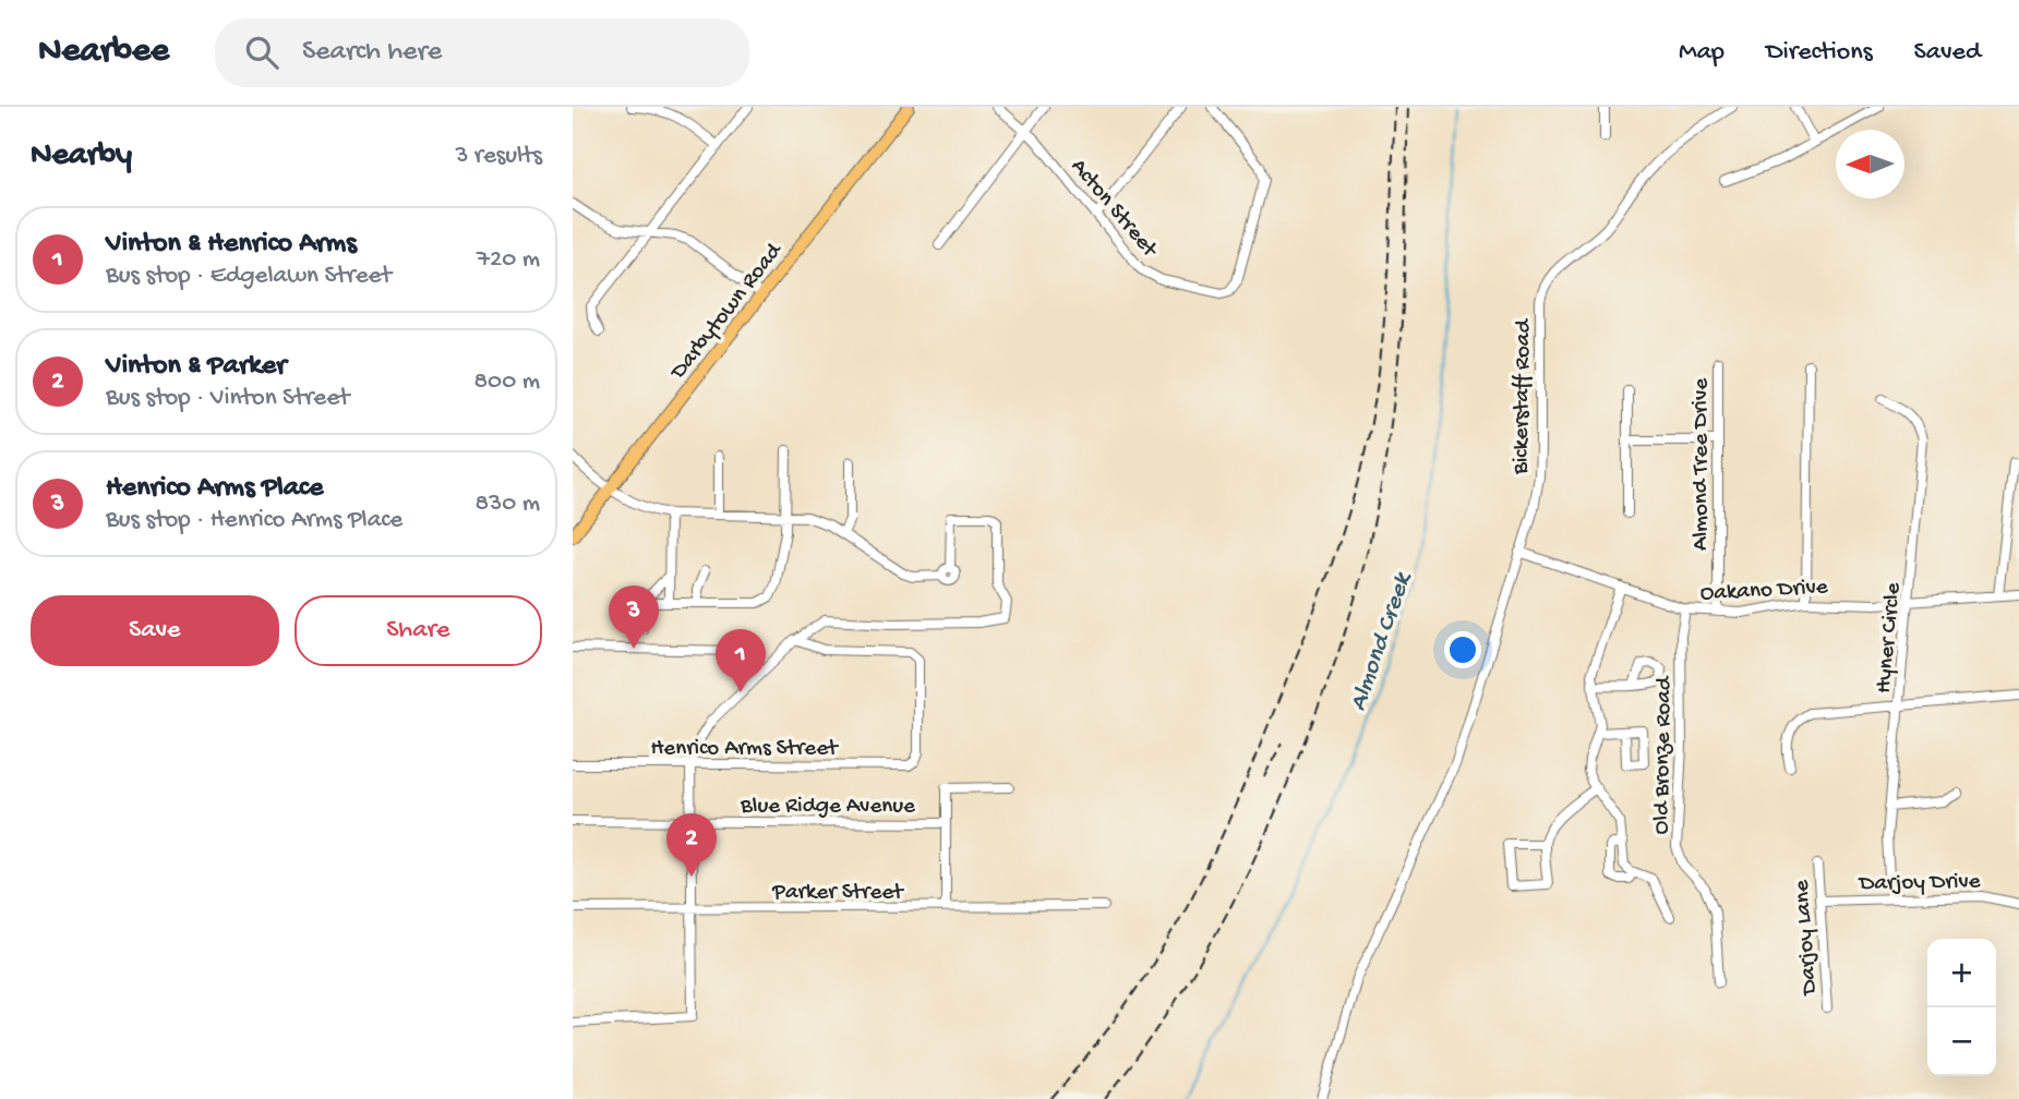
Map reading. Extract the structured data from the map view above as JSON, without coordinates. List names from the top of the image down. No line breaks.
{"streets":{"main road":["Darbytown Road"],"street":["Acton Street","Bickerstaff Road","Almond Tree Drive","Oakano Drive","Hyner Circle","Henrico Arms Street","Old Bronze Road","Blue Ridge Avenue","Darjoy Drive","Parker Street","Darjoy Lane"]},"crossings":[["Bickerstaff Road","Oakano Drive"],["Almond Tree Drive","Oakano Drive"],["Oakano Drive","Hyner Circle"],["Oakano Drive","Old Bronze Road"],["Hyner Circle","Darjoy Drive"],["Darjoy Drive","Darjoy Lane"]],"water":["Almond Creek"],"north":"left","page":{"header":"Nearbee","search":"Search here","nav":["Map","Directions","Saved"],"heading":["Nearby","3 results"],"list":[{"mark":"1","name":"Vinton & Henrico Arms","note":"Bus stop · Edgelawn Street","value":"720 m"},{"mark":"2","name":"Vinton & Parker","note":"Bus stop · Vinton Street","value":"800 m"},{"mark":"3","name":"Henrico Arms Place","note":"Bus stop · Henrico Arms Place","value":"830 m"}],"buttons":["Save","Share"],"pins":["3","1","2"],"map_buttons":["+","−"]}}
